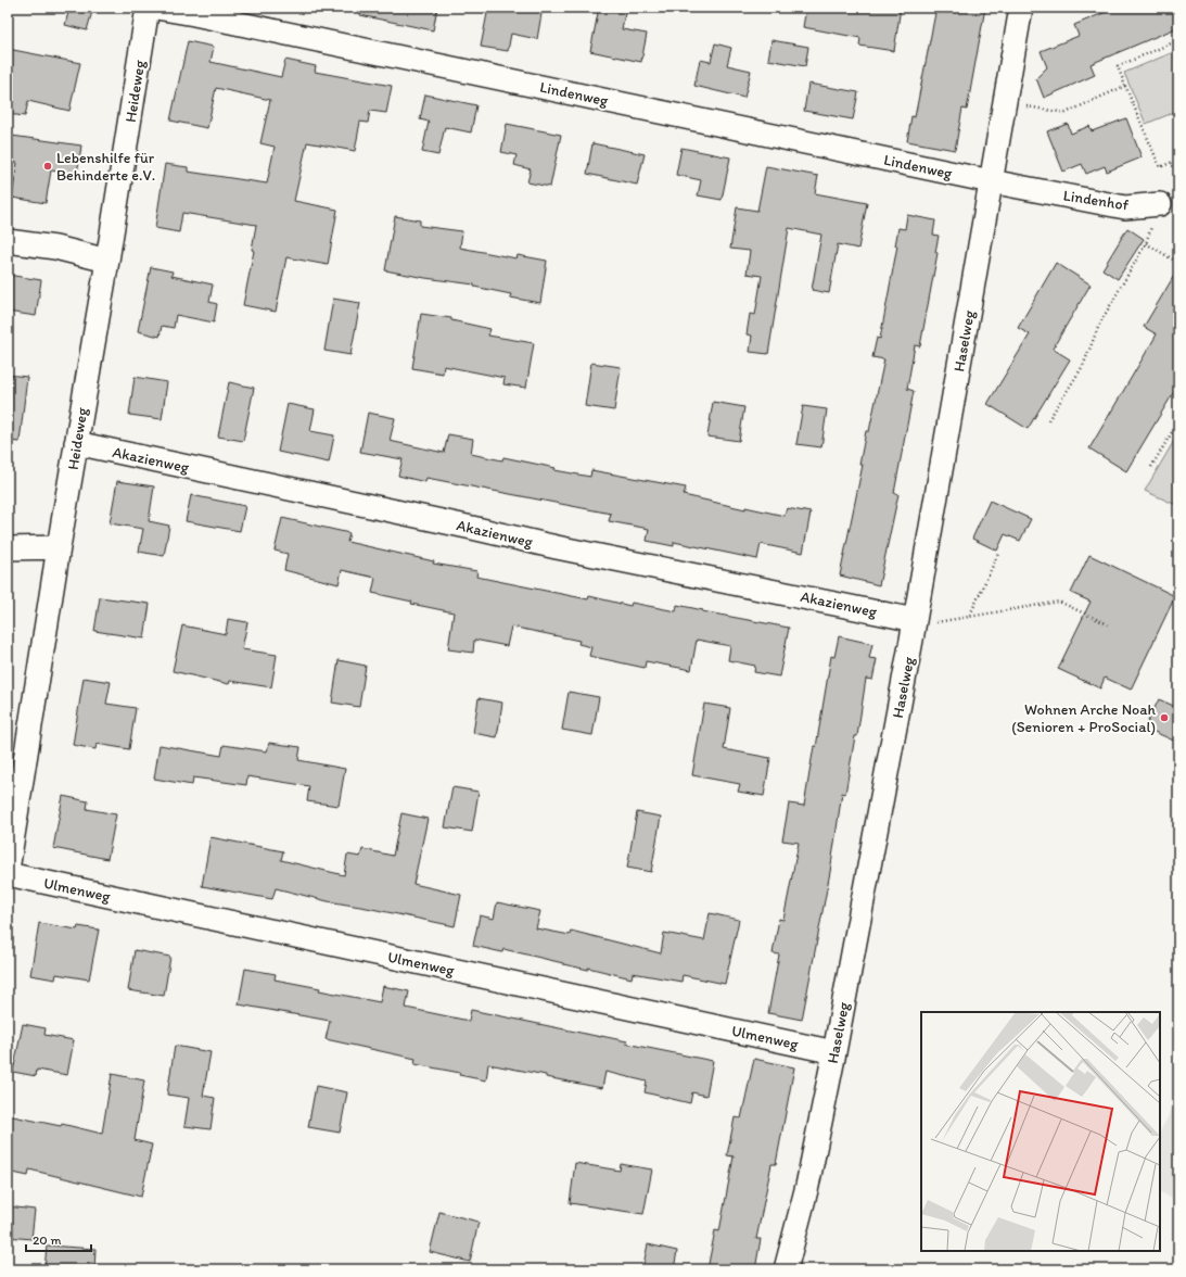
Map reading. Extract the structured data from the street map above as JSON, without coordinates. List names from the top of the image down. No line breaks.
{"streets":{"street":["Heideweg","Lindenweg","Lindenhof","Haselweg","Akazienweg","Ulmenweg"]},"crossings":[["Heideweg","Akazienweg"],["Lindenweg","Lindenhof"],["Lindenweg","Haselweg"],["Lindenhof","Haselweg"],["Haselweg","Akazienweg"],["Haselweg","Ulmenweg"]],"places":["Lebenshilfe für Behinderte e.V.","Wohnen Arche Noah (Senioren + ProSocial)"],"scale_bar":"20 m"}
